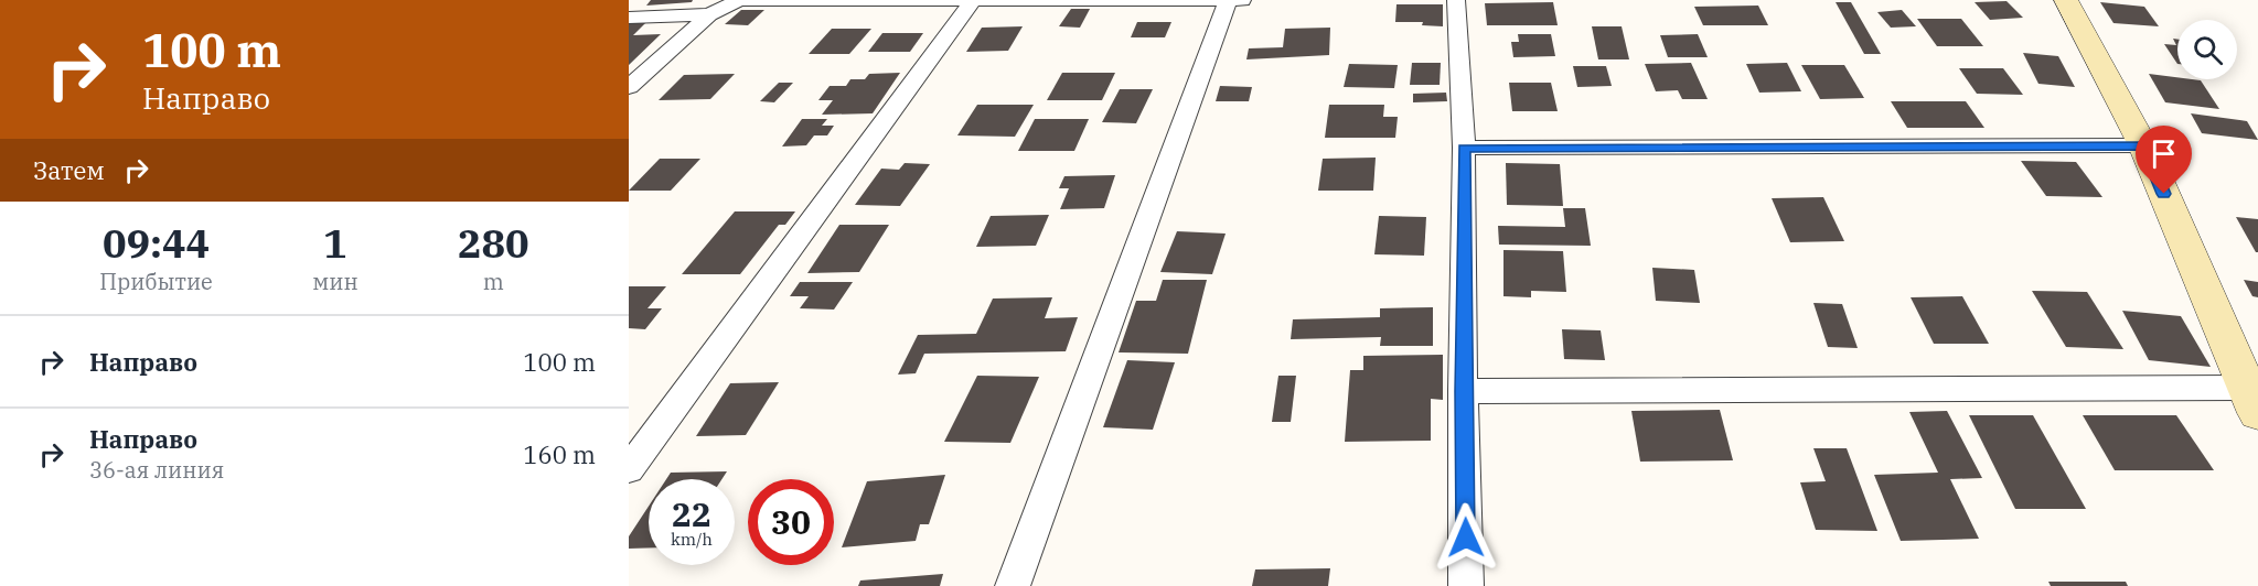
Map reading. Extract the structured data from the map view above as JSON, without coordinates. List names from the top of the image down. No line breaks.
{"page":{"turn":["100 m","Направо"],"then":"Затем","eta":["09:44","Прибытие","1","мин","280","m"],"list":[{"name":"Направо","value":"100 m"},{"name":"Направо","note":"36-ая линия","value":"160 m"}],"speed":"22 km/h","limit":"30"}}
